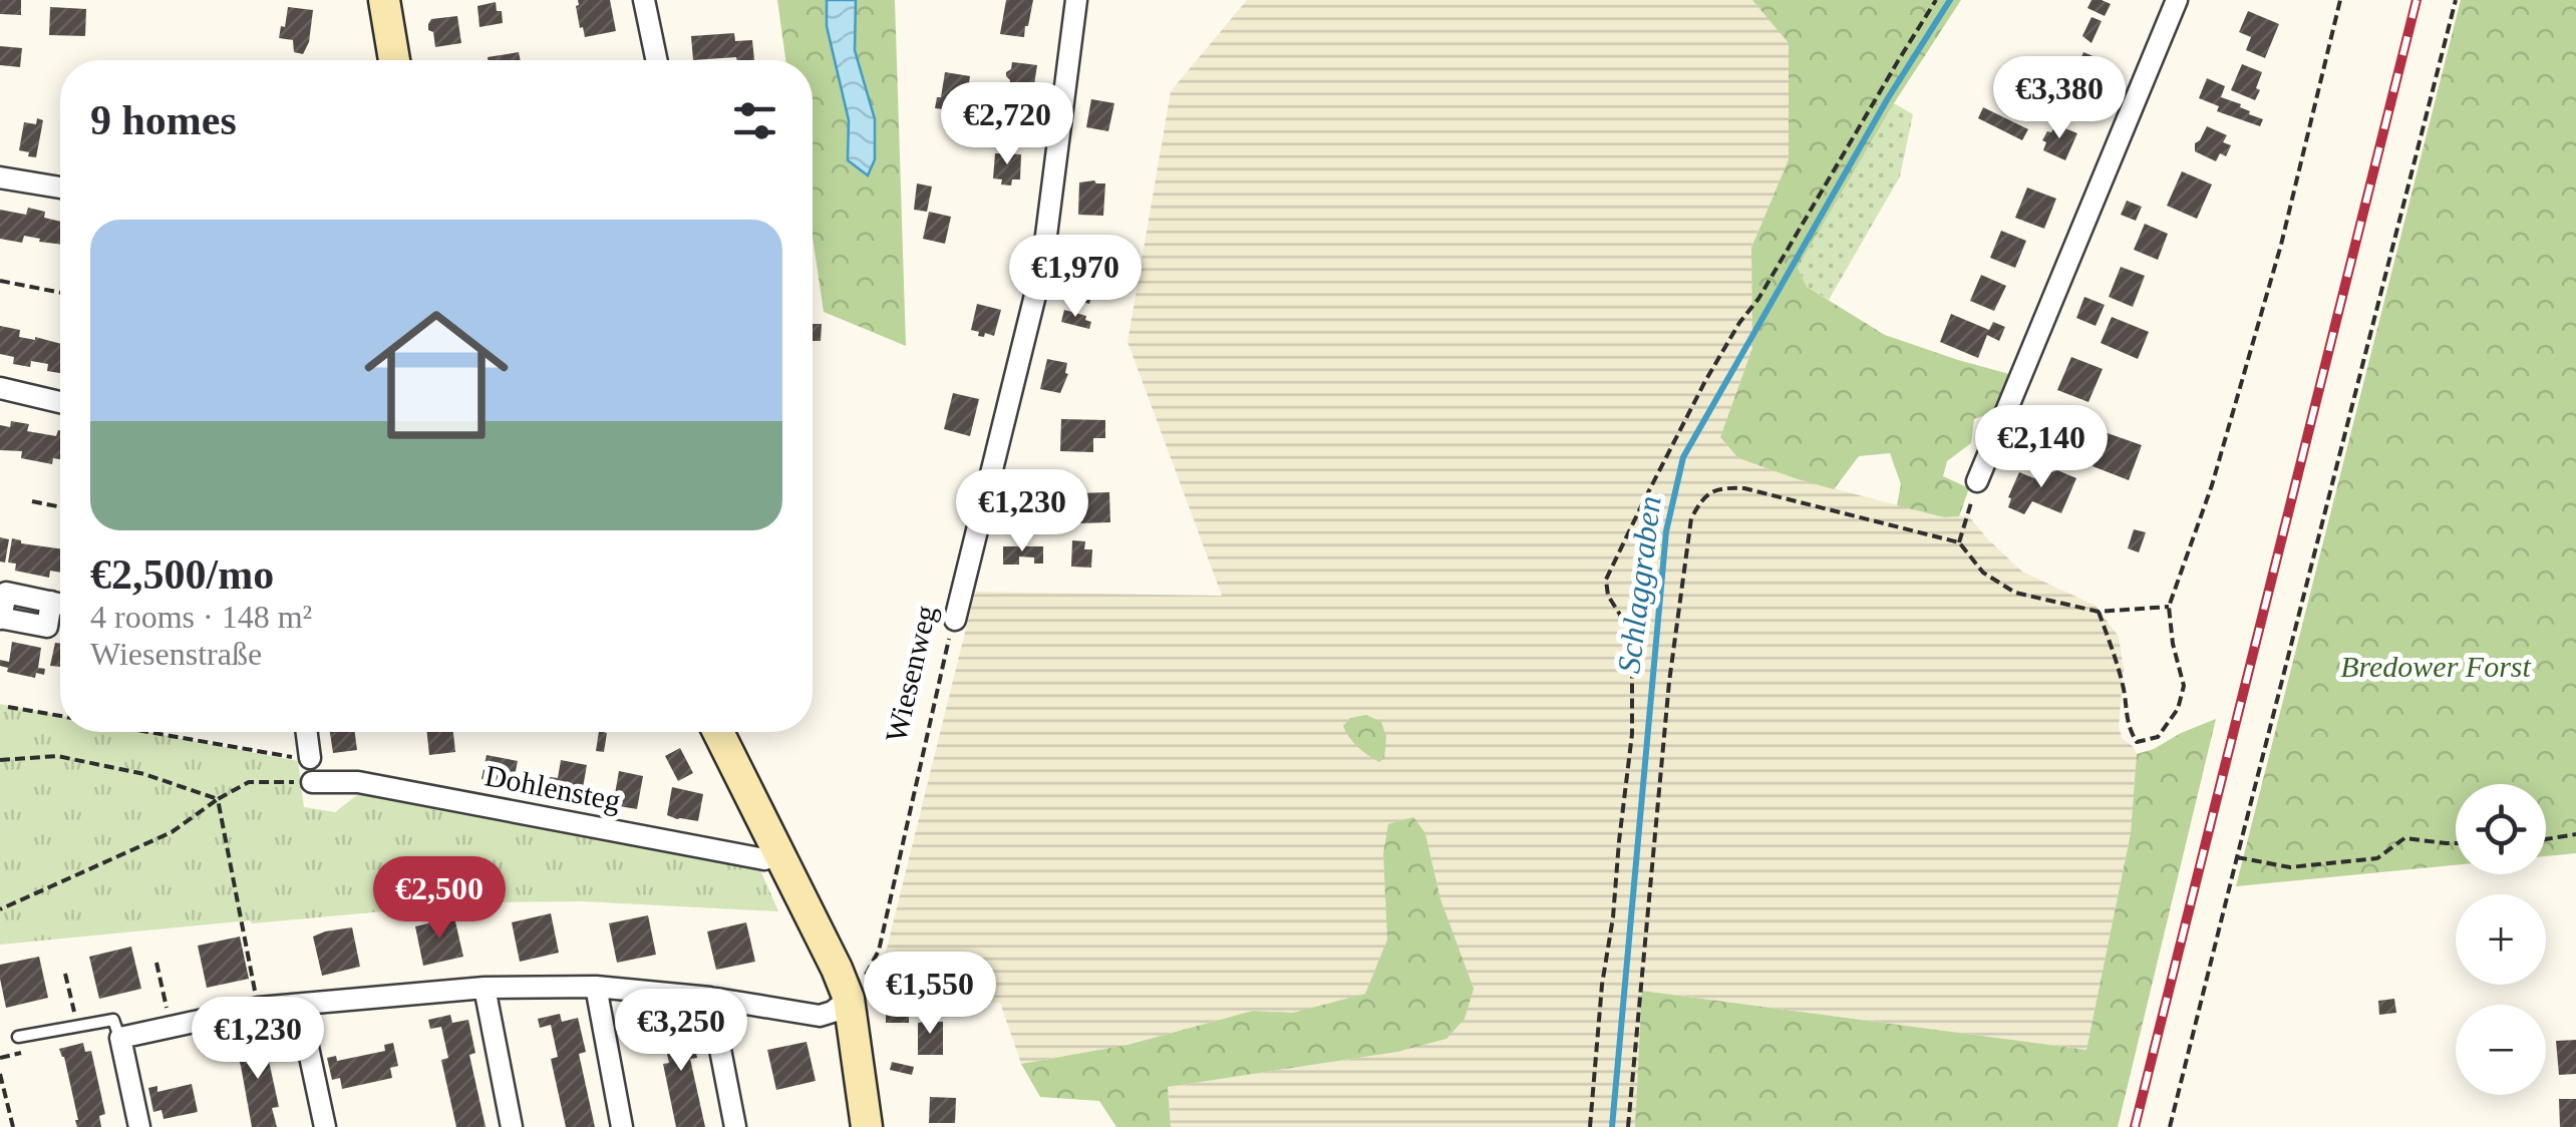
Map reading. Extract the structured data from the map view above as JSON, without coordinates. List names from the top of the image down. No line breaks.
{"streets":{"street":["Wiesenweg","Dohlensteg"]},"water":["Schlaggraben"],"parks":["Bredower Forst"],"page":{"price":["€3,380","€2,720","€1,970","€2,140","€1,230","€2,500","€1,550","€3,250","€1,230"],"heading":"9 homes","list":[{"name":"€2,500/mo","note":"4 rooms · 148 m² · Wiesenstraße"}],"map_buttons":["+","−"]}}
